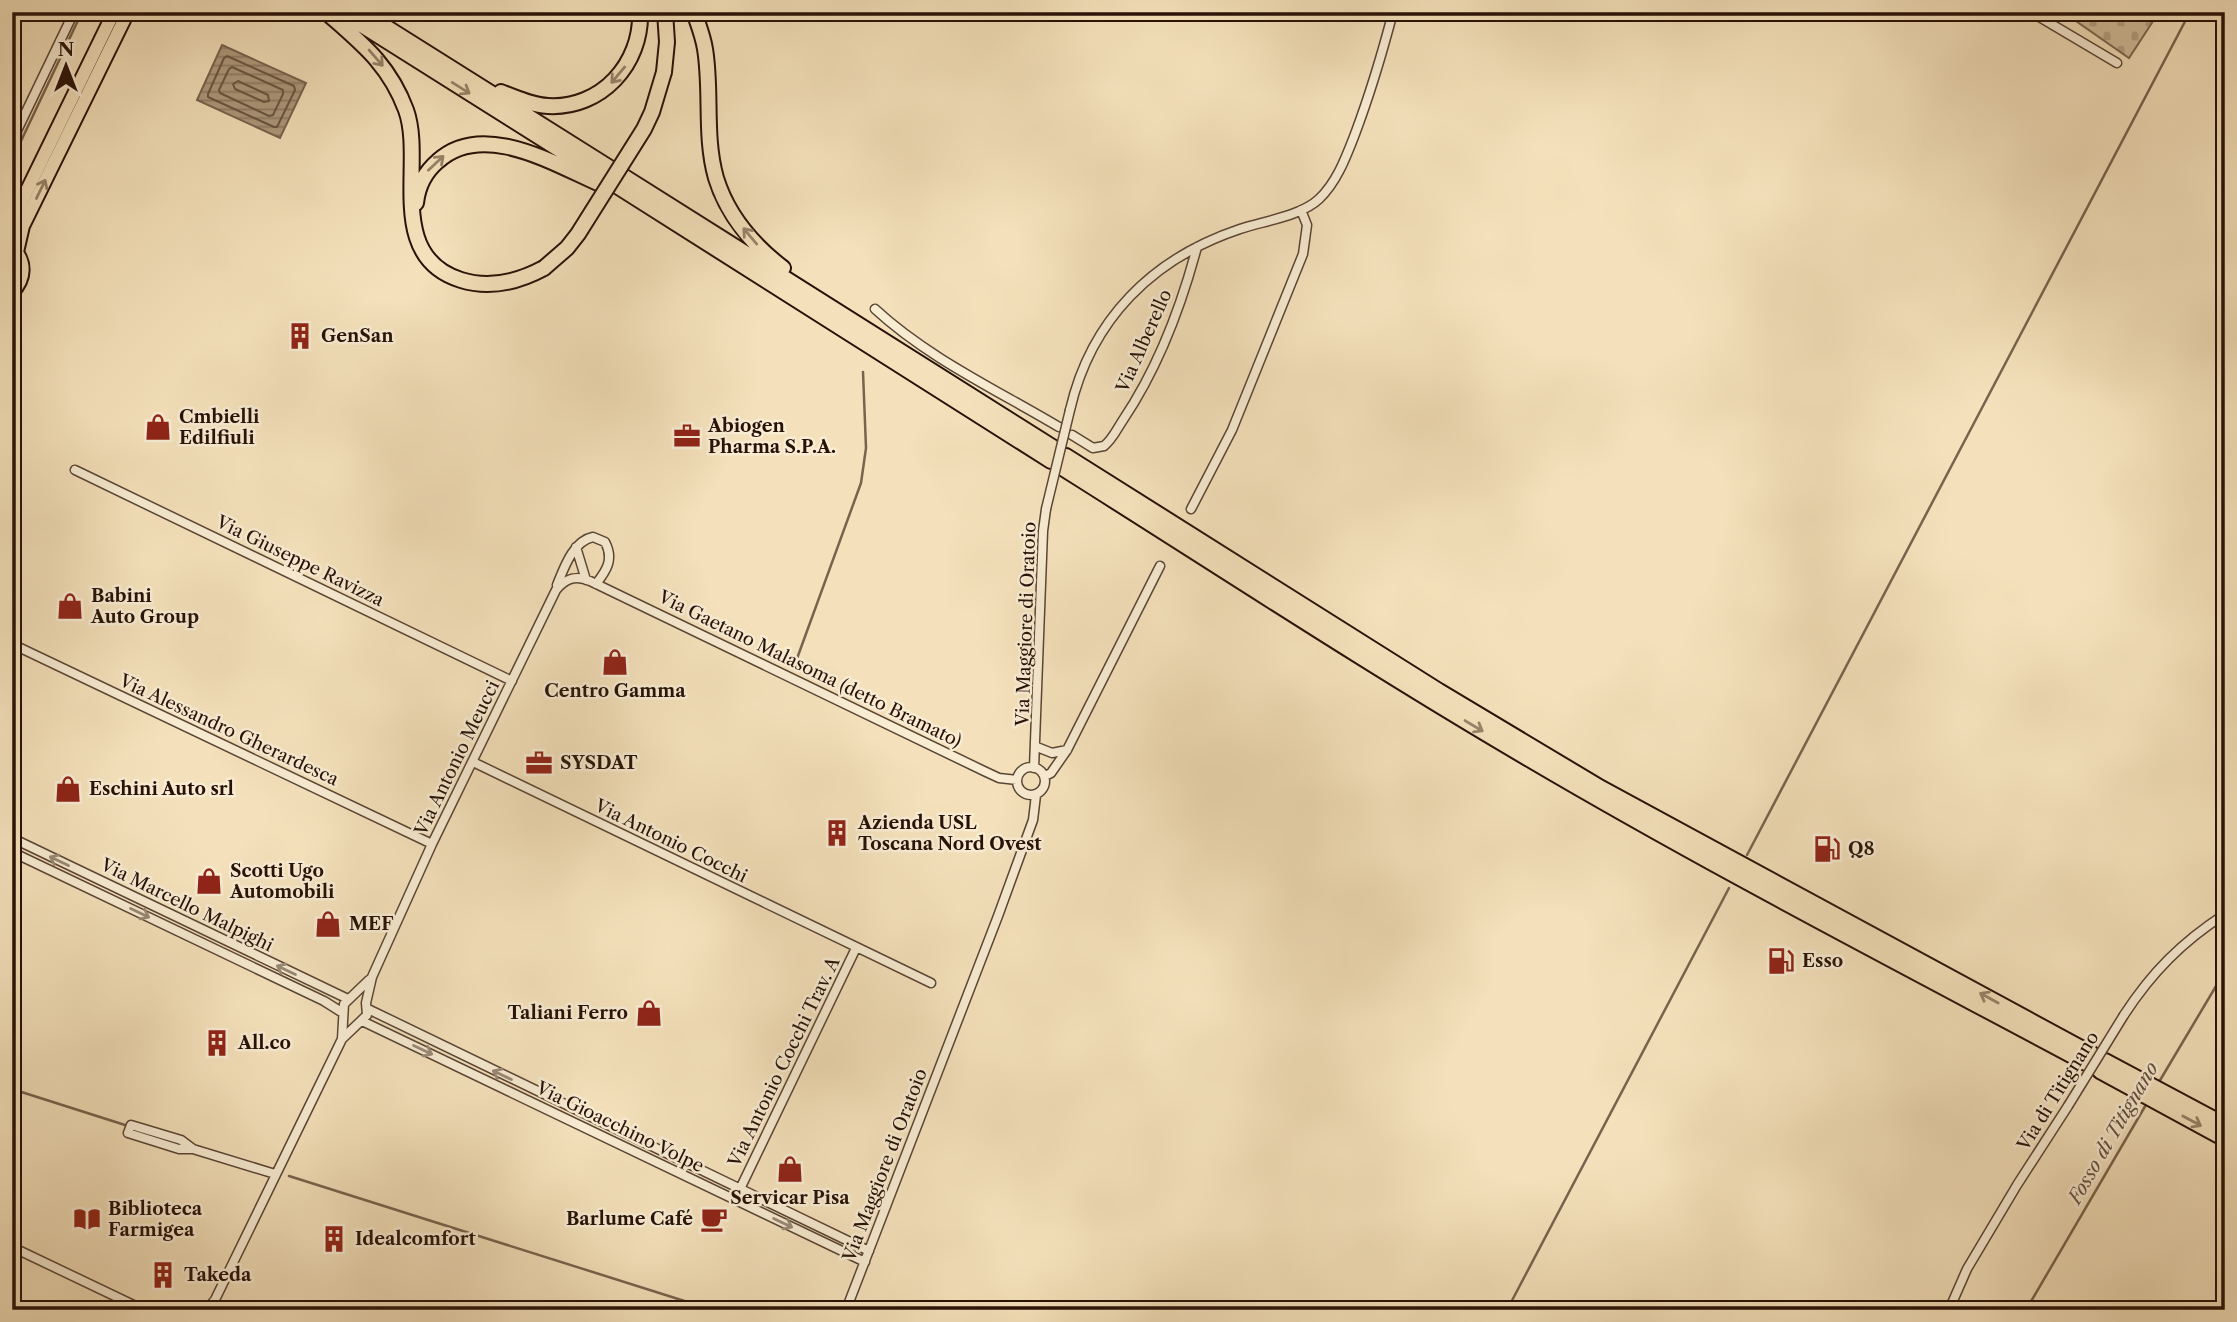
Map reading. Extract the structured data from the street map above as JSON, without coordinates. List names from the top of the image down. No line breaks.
{"streets":{"street":["Via Alberello","Via Giuseppe Ravizza","Via Maggiore di Oratoio","Via Gaetano Malasoma (detto Bramato)","Via Alessandro Gherardesca","Via Antonio Meucci","Via Antonio Cocchi","Via Marcello Malpighi","Via Antonio Cocchi Trav. A","Via di Titignano","Via Gioacchino Volpe"]},"crossings":[["Via Alberello","Via Maggiore di Oratoio"],["Via Giuseppe Ravizza","Via Antonio Meucci"],["Via Maggiore di Oratoio","Via Gaetano Malasoma (detto Bramato)"],["Via Maggiore di Oratoio","Via Gioacchino Volpe"],["Via Alessandro Gherardesca","Via Antonio Meucci"],["Via Antonio Meucci","Via Antonio Cocchi"],["Via Antonio Meucci","Via Marcello Malpighi"],["Via Antonio Meucci","Via Gioacchino Volpe"],["Via Antonio Cocchi","Via Antonio Cocchi Trav. A"],["Via Marcello Malpighi","Via Gioacchino Volpe"],["Via Antonio Cocchi Trav. A","Via Gioacchino Volpe"]],"water":["Fosso di Titignano"],"places":{"building":["GenSan","Azienda USL Toscana Nord Ovest","All.co","Idealcomfort","Takeda"],"shop":["Cmbielli Edilfiuli","Babini Auto Group","Centro Gamma","Eschini Auto srl","Scotti Ugo Automobili","MEF","Taliani Ferro","Servicar Pisa"],"office":["Abiogen Pharma S.P.A.","SYSDAT"],"fuel station":["Q8","Esso"],"library":["Biblioteca Farmigea"],"cafe":["Barlume Café"]},"north":"top"}
